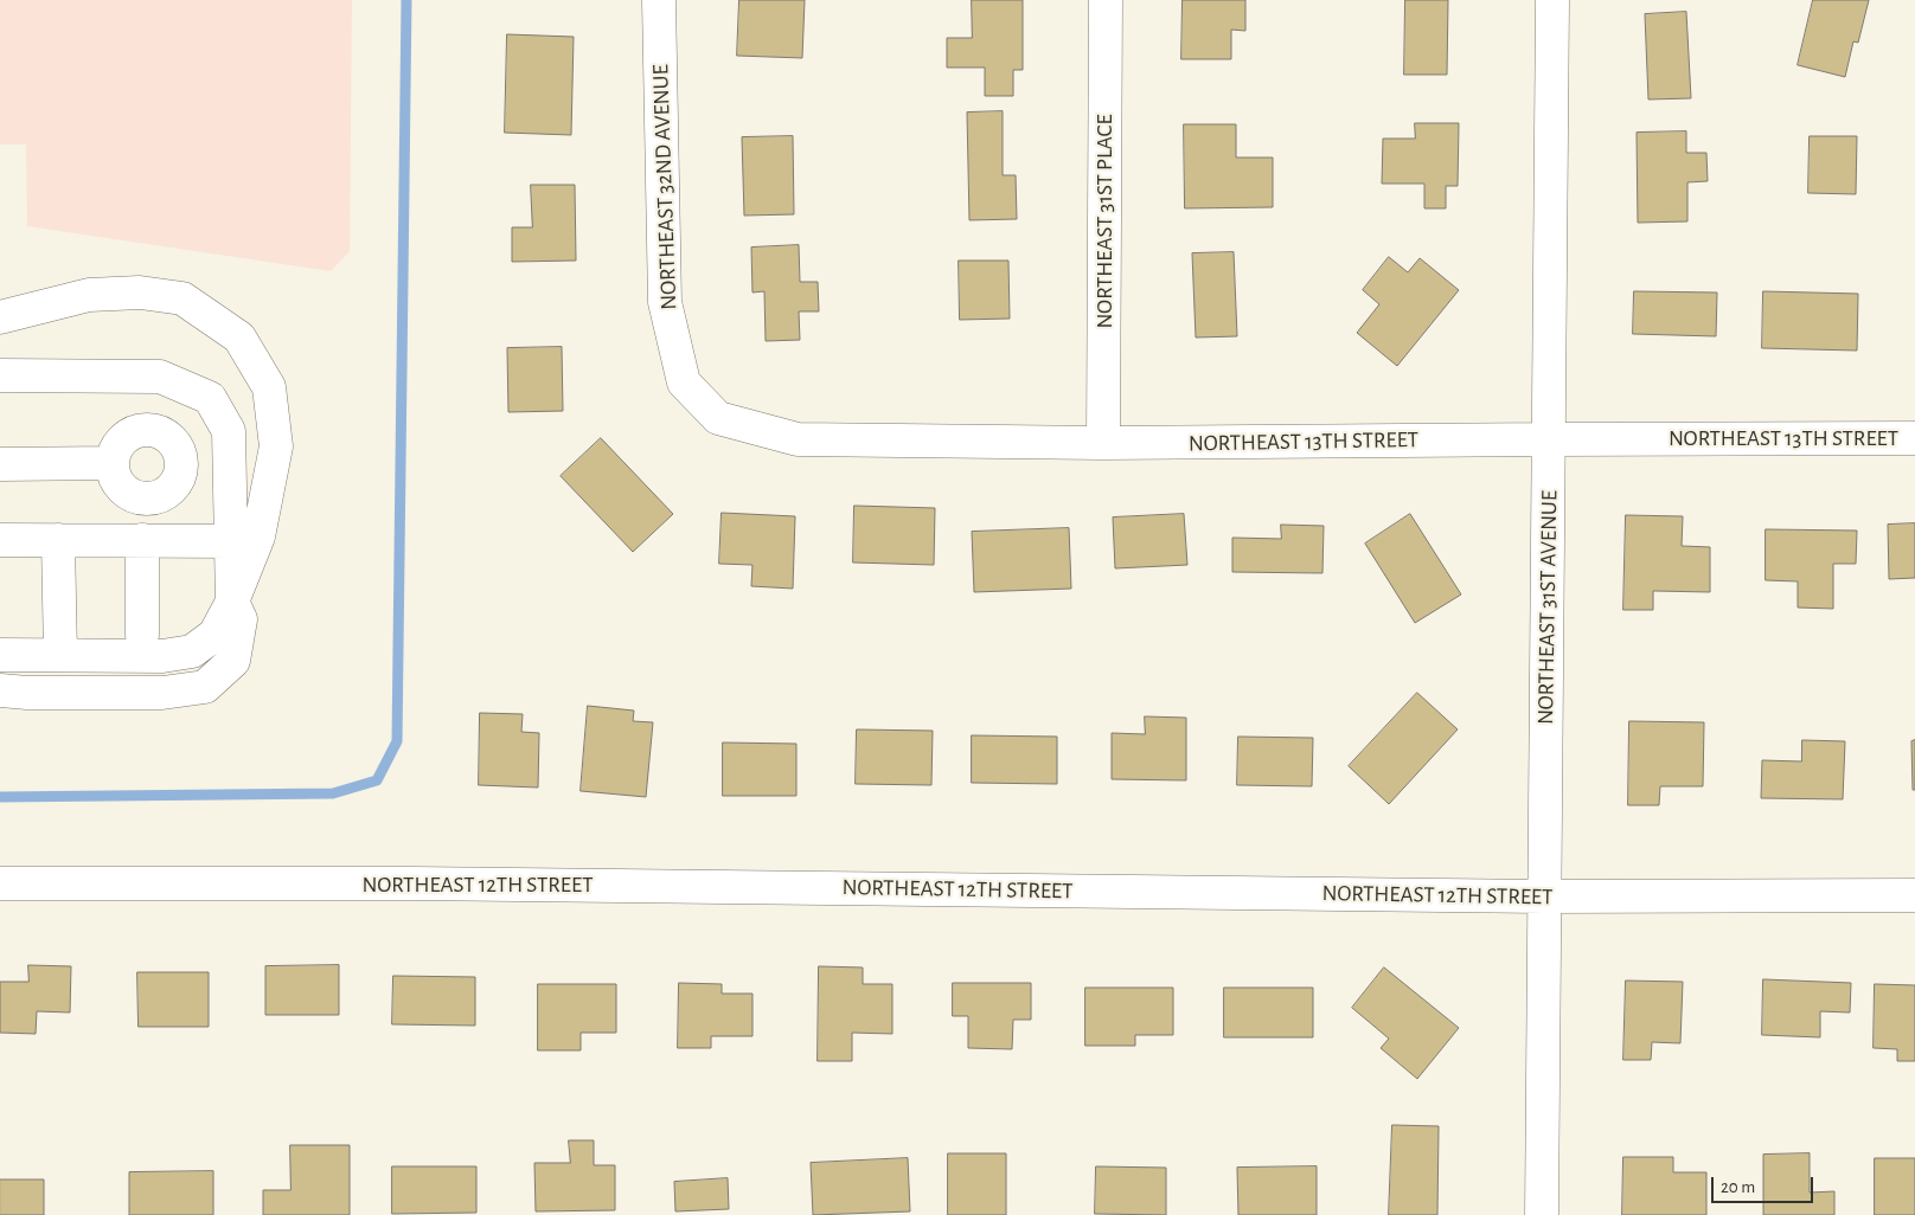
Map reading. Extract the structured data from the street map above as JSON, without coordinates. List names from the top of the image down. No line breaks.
{"streets":{"street":["NORTHEAST 32ND AVENUE","NORTHEAST 31ST PLACE","NORTHEAST 13TH STREET","NORTHEAST 31ST AVENUE","NORTHEAST 12TH STREET"]},"crossings":[["NORTHEAST 32ND AVENUE","NORTHEAST 13TH STREET"],["NORTHEAST 31ST PLACE","NORTHEAST 13TH STREET"],["NORTHEAST 13TH STREET","NORTHEAST 31ST AVENUE"],["NORTHEAST 31ST AVENUE","NORTHEAST 12TH STREET"]],"scale_bar":"20 m"}
